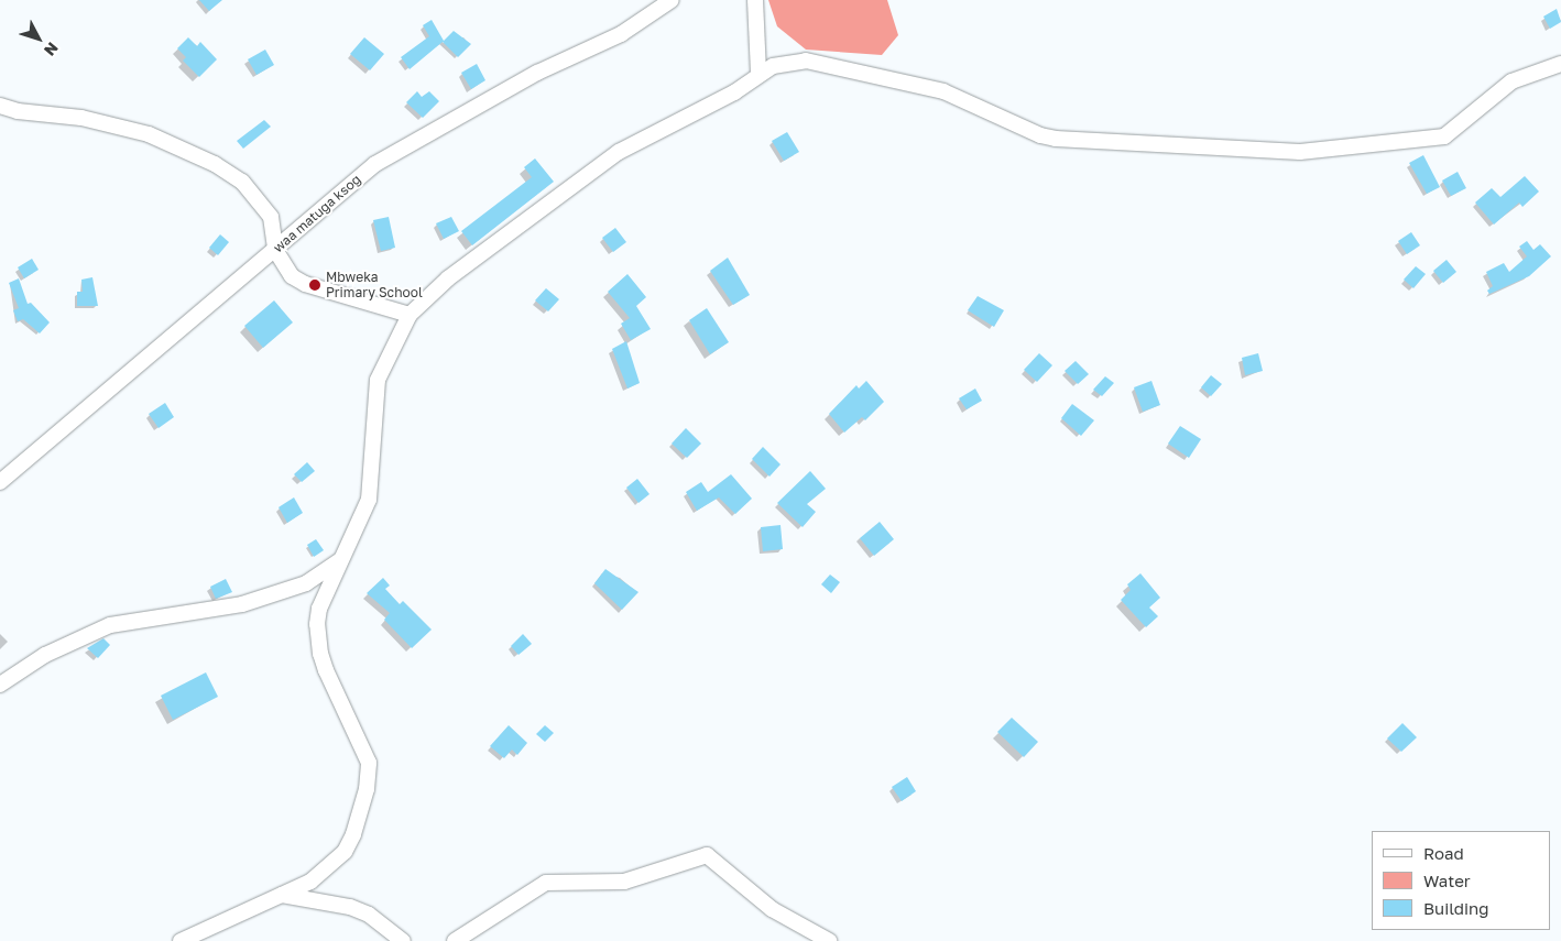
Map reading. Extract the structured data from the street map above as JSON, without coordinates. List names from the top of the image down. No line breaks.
{"streets":{"street":["waa matuga ksog"]},"places":["Mbweka Primary School"],"legend":["Road","Water","Building"],"north":"bottom right"}
